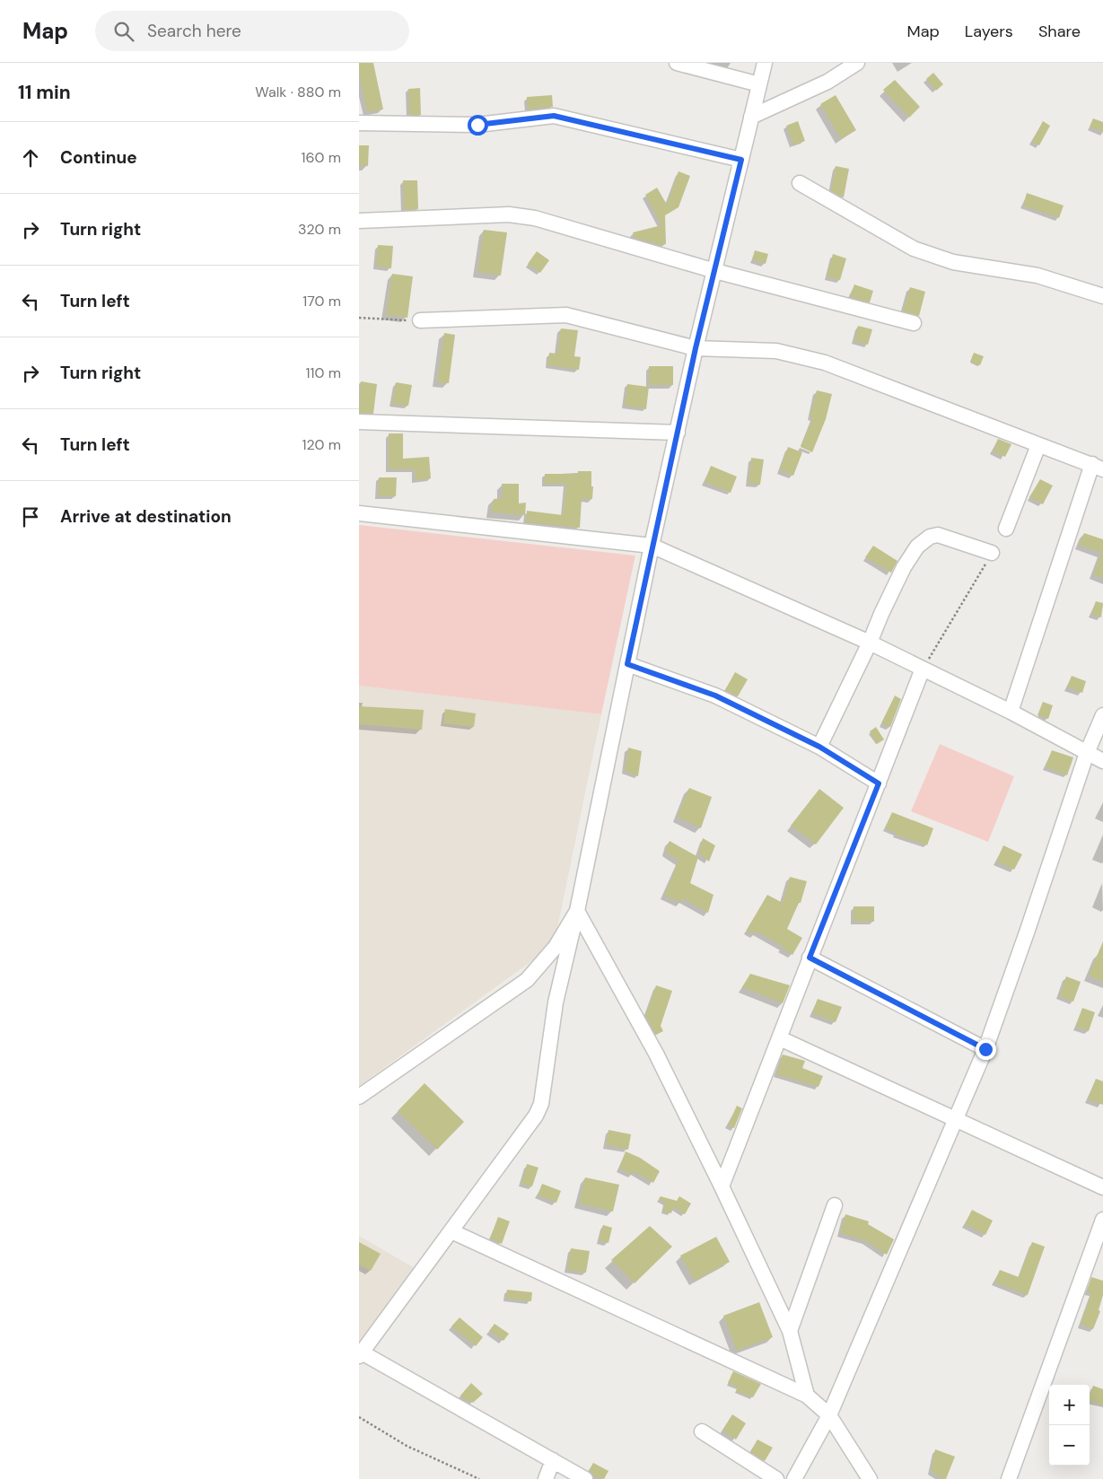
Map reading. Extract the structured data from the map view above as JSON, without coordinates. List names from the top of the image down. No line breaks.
{"page":{"header":"Map","search":"Search here","nav":["Map","Layers","Share"],"heading":["11 min","Walk · 880 m"],"list":[["Continue","160 m"],["Turn right","320 m"],["Turn left","170 m"],["Turn right","110 m"],["Turn left","120 m"],"Arrive at destination"],"map_buttons":["+","−"]}}
